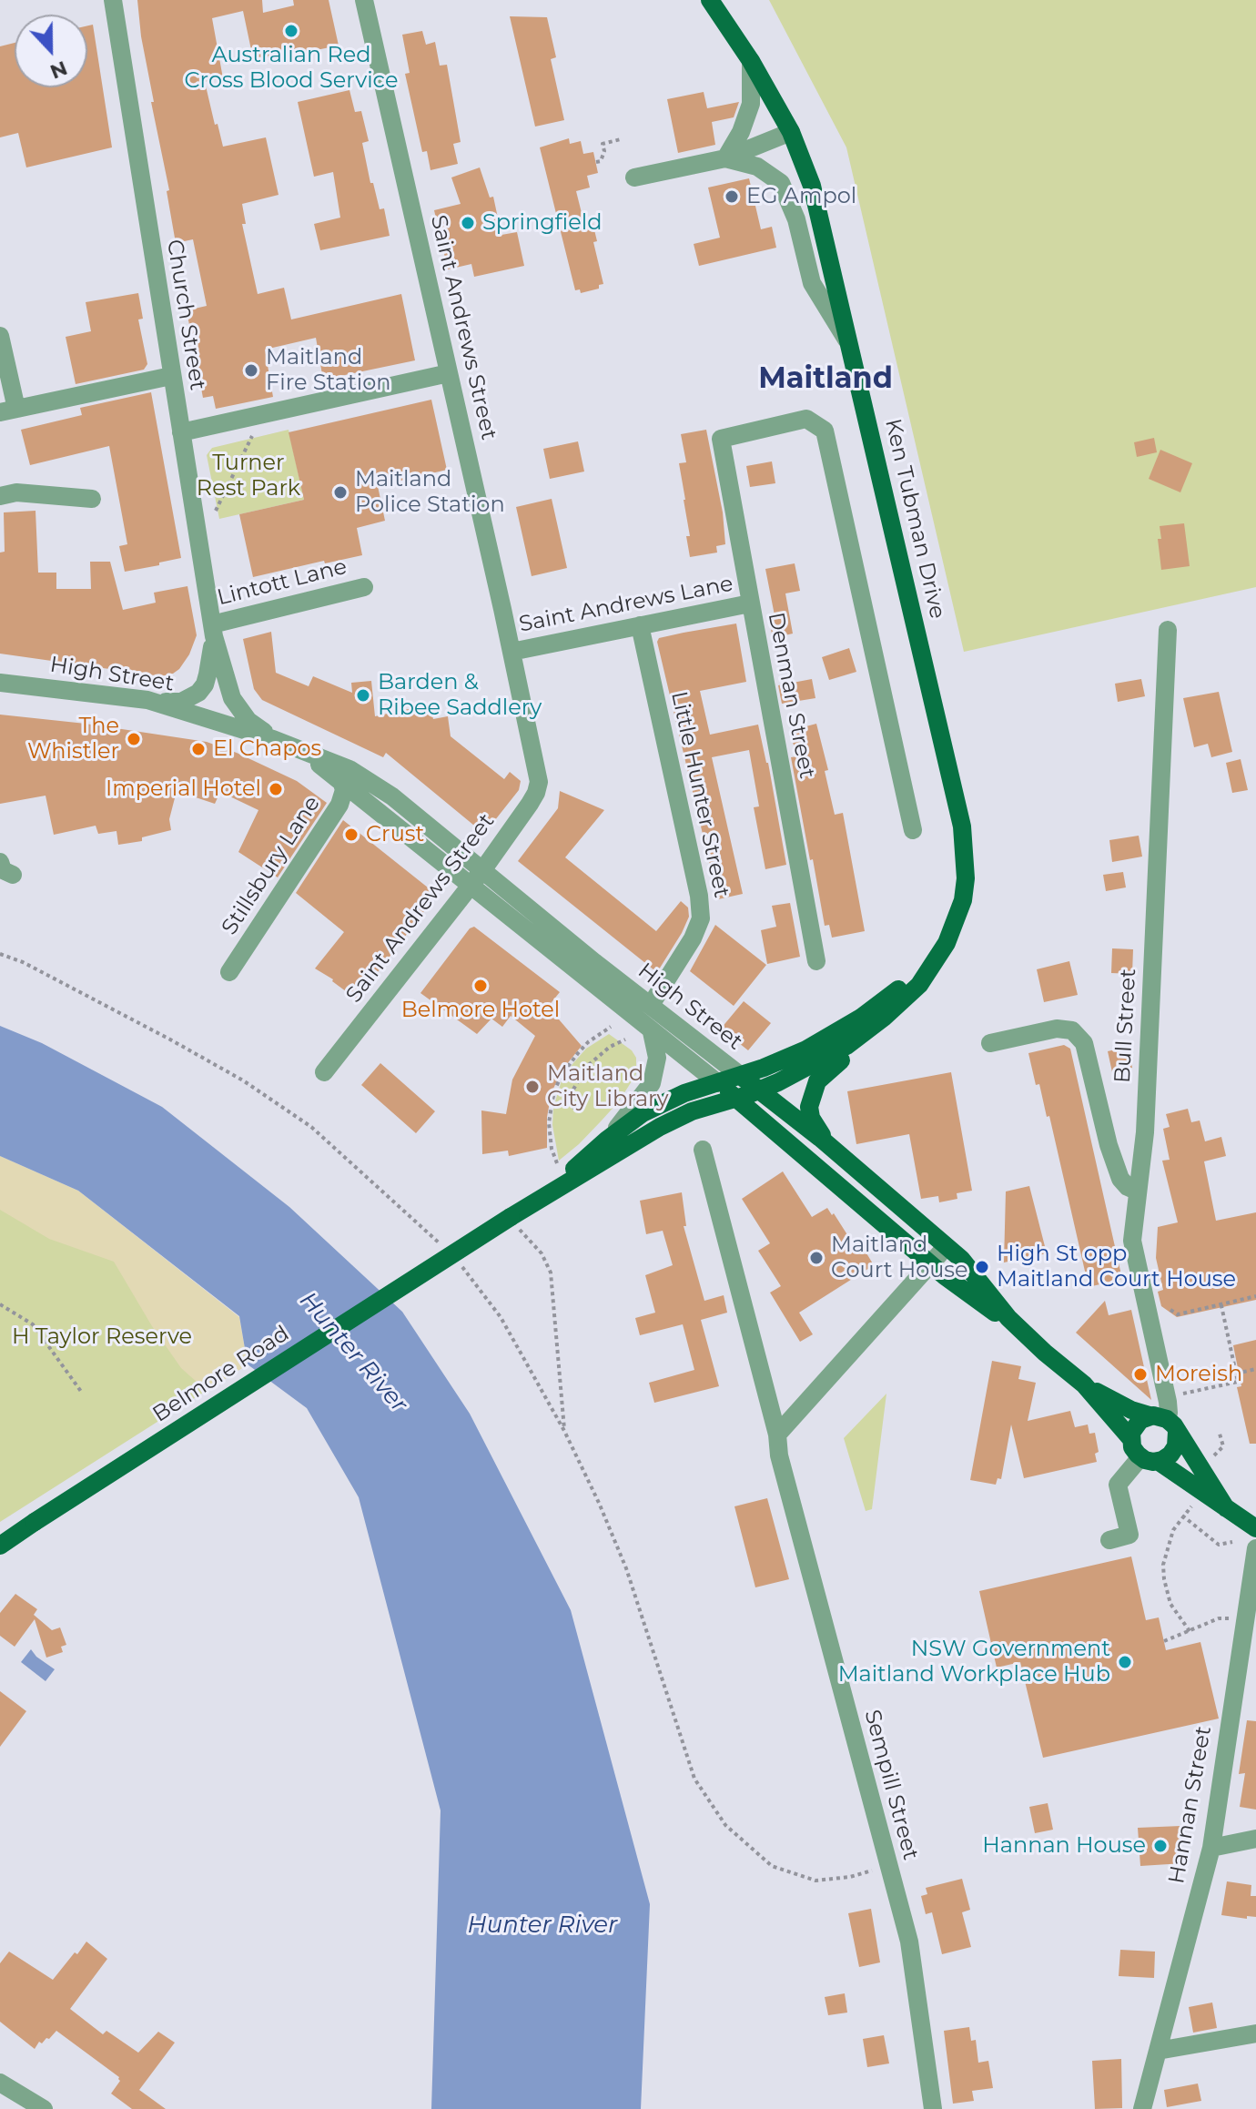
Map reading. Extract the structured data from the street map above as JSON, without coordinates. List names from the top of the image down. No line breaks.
{"streets":{"main road":["Ken Tubman Drive","High Street","Belmore Road"],"street":["Church Street","Saint Andrews Street","Lintott Lane","Saint Andrews Lane","Denman Street","Little Hunter Street","Stillsbury Lane","Bull Street","Sempill Street","Hannan Street"]},"crossings":[["Church Street","Lintott Lane"],["Church Street","High Street"],["Saint Andrews Street","Saint Andrews Lane"],["Saint Andrews Street","High Street"],["Ken Tubman Drive","High Street"],["Ken Tubman Drive","Belmore Road"],["Saint Andrews Lane","Denman Street"],["Saint Andrews Lane","Little Hunter Street"],["High Street","Little Hunter Street"],["High Street","Stillsbury Lane"],["High Street","Bull Street"],["High Street","Belmore Road"]],"districts":["Maitland"],"water":["Hunter River"],"parks":["Turner Rest Park","H Taylor Reserve"],"places":["Australian Red Cross Blood Service","EG Ampol","Springfield","Maitland Fire Station","Maitland Police Station","Barden & Ribee Saddlery","The Whistler","El Chapos","Imperial Hotel","Crust","Belmore Hotel","Maitland City Library","Maitland Court House","High St opp Maitland Court House","Moreish","NSW Government Maitland Workplace Hub","Hannan House"],"north":"bottom"}
